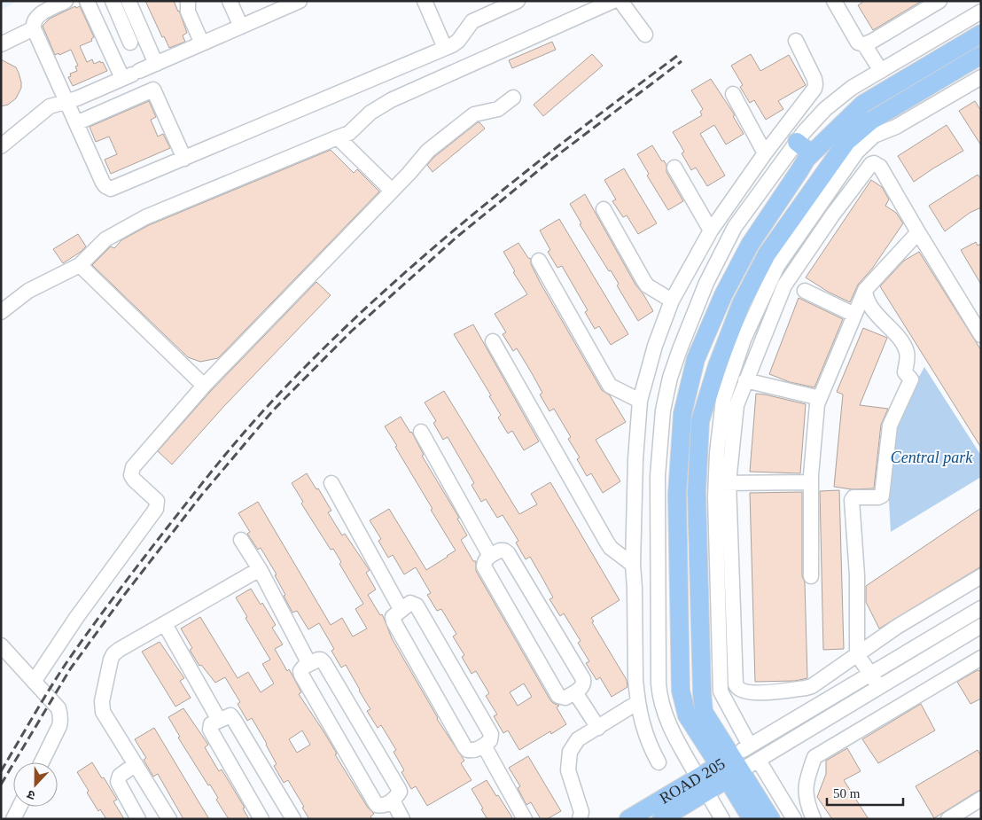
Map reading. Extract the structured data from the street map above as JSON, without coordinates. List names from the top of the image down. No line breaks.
{"streets":{"main road":["ROAD 205"]},"parks":["Central park"],"scale_bar":"50 m","north":"bottom"}
